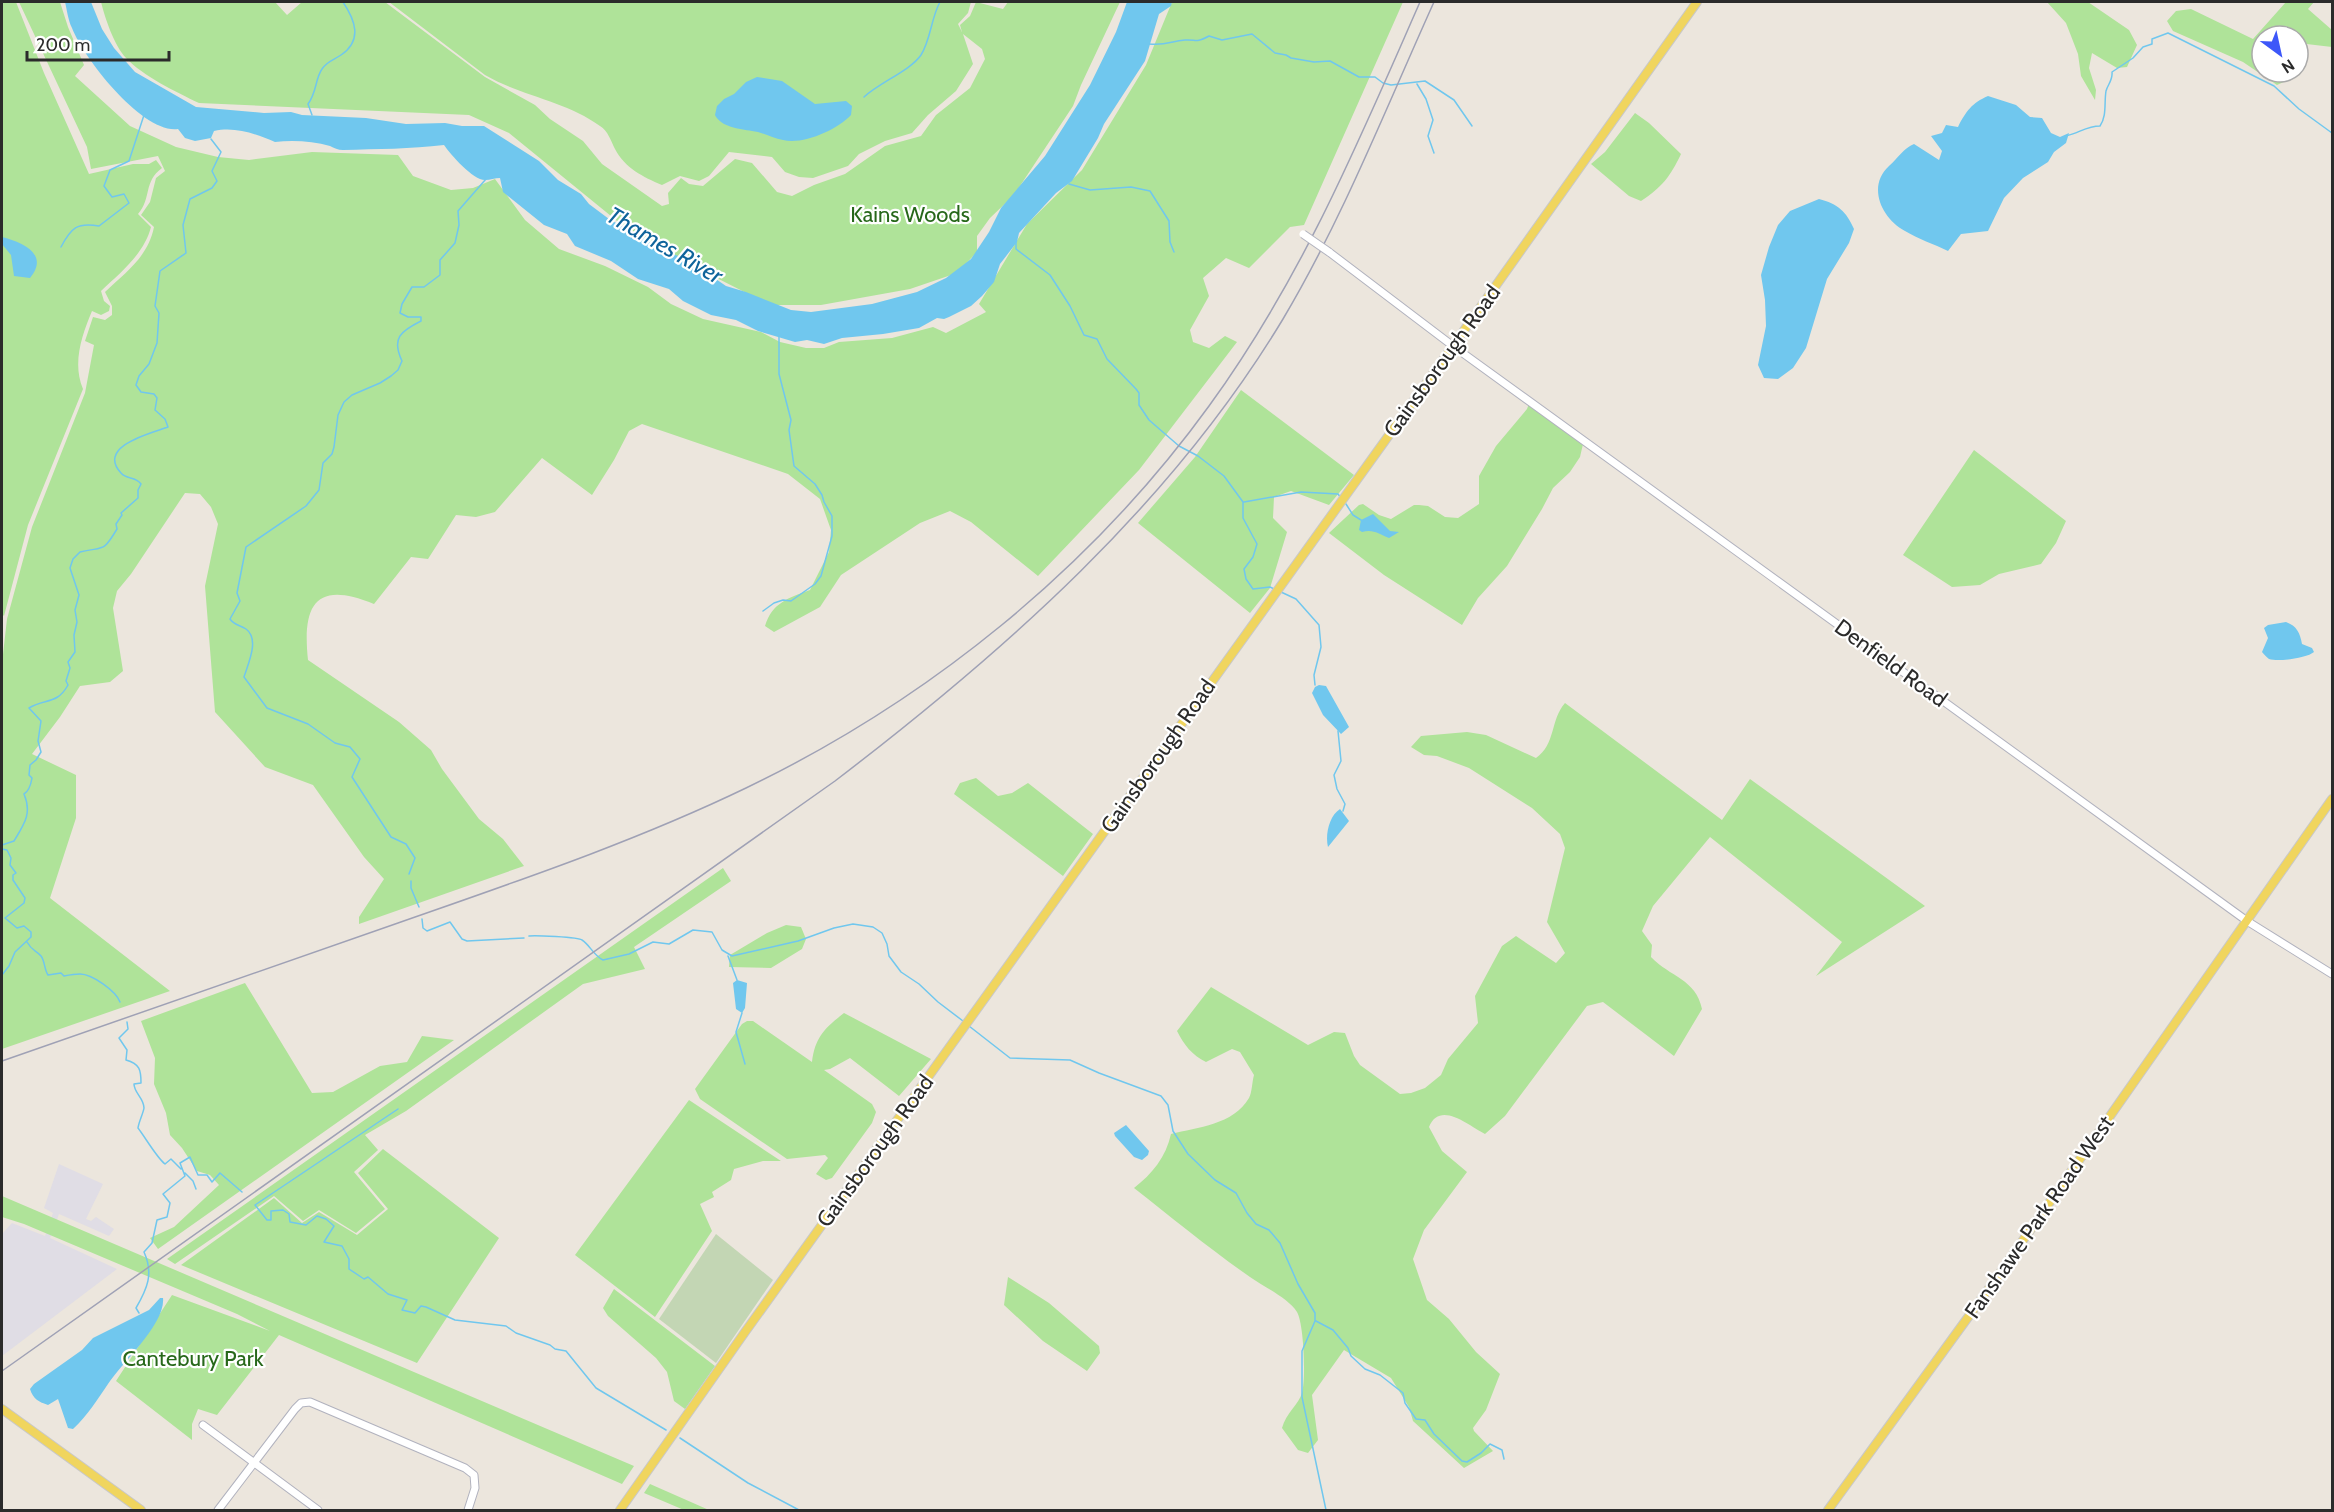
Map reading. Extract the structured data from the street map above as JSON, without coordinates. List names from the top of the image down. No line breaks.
{"streets":{"main road":["Gainsborough Road","Fanshawe Park Road West"],"street":["Denfield Road"]},"crossings":[["Gainsborough Road","Denfield Road"],["Denfield Road","Fanshawe Park Road West"]],"water":["Thames River"],"parks":["Kains Woods","Cantebury Park"],"scale_bar":"200 m","north":"bottom right"}
